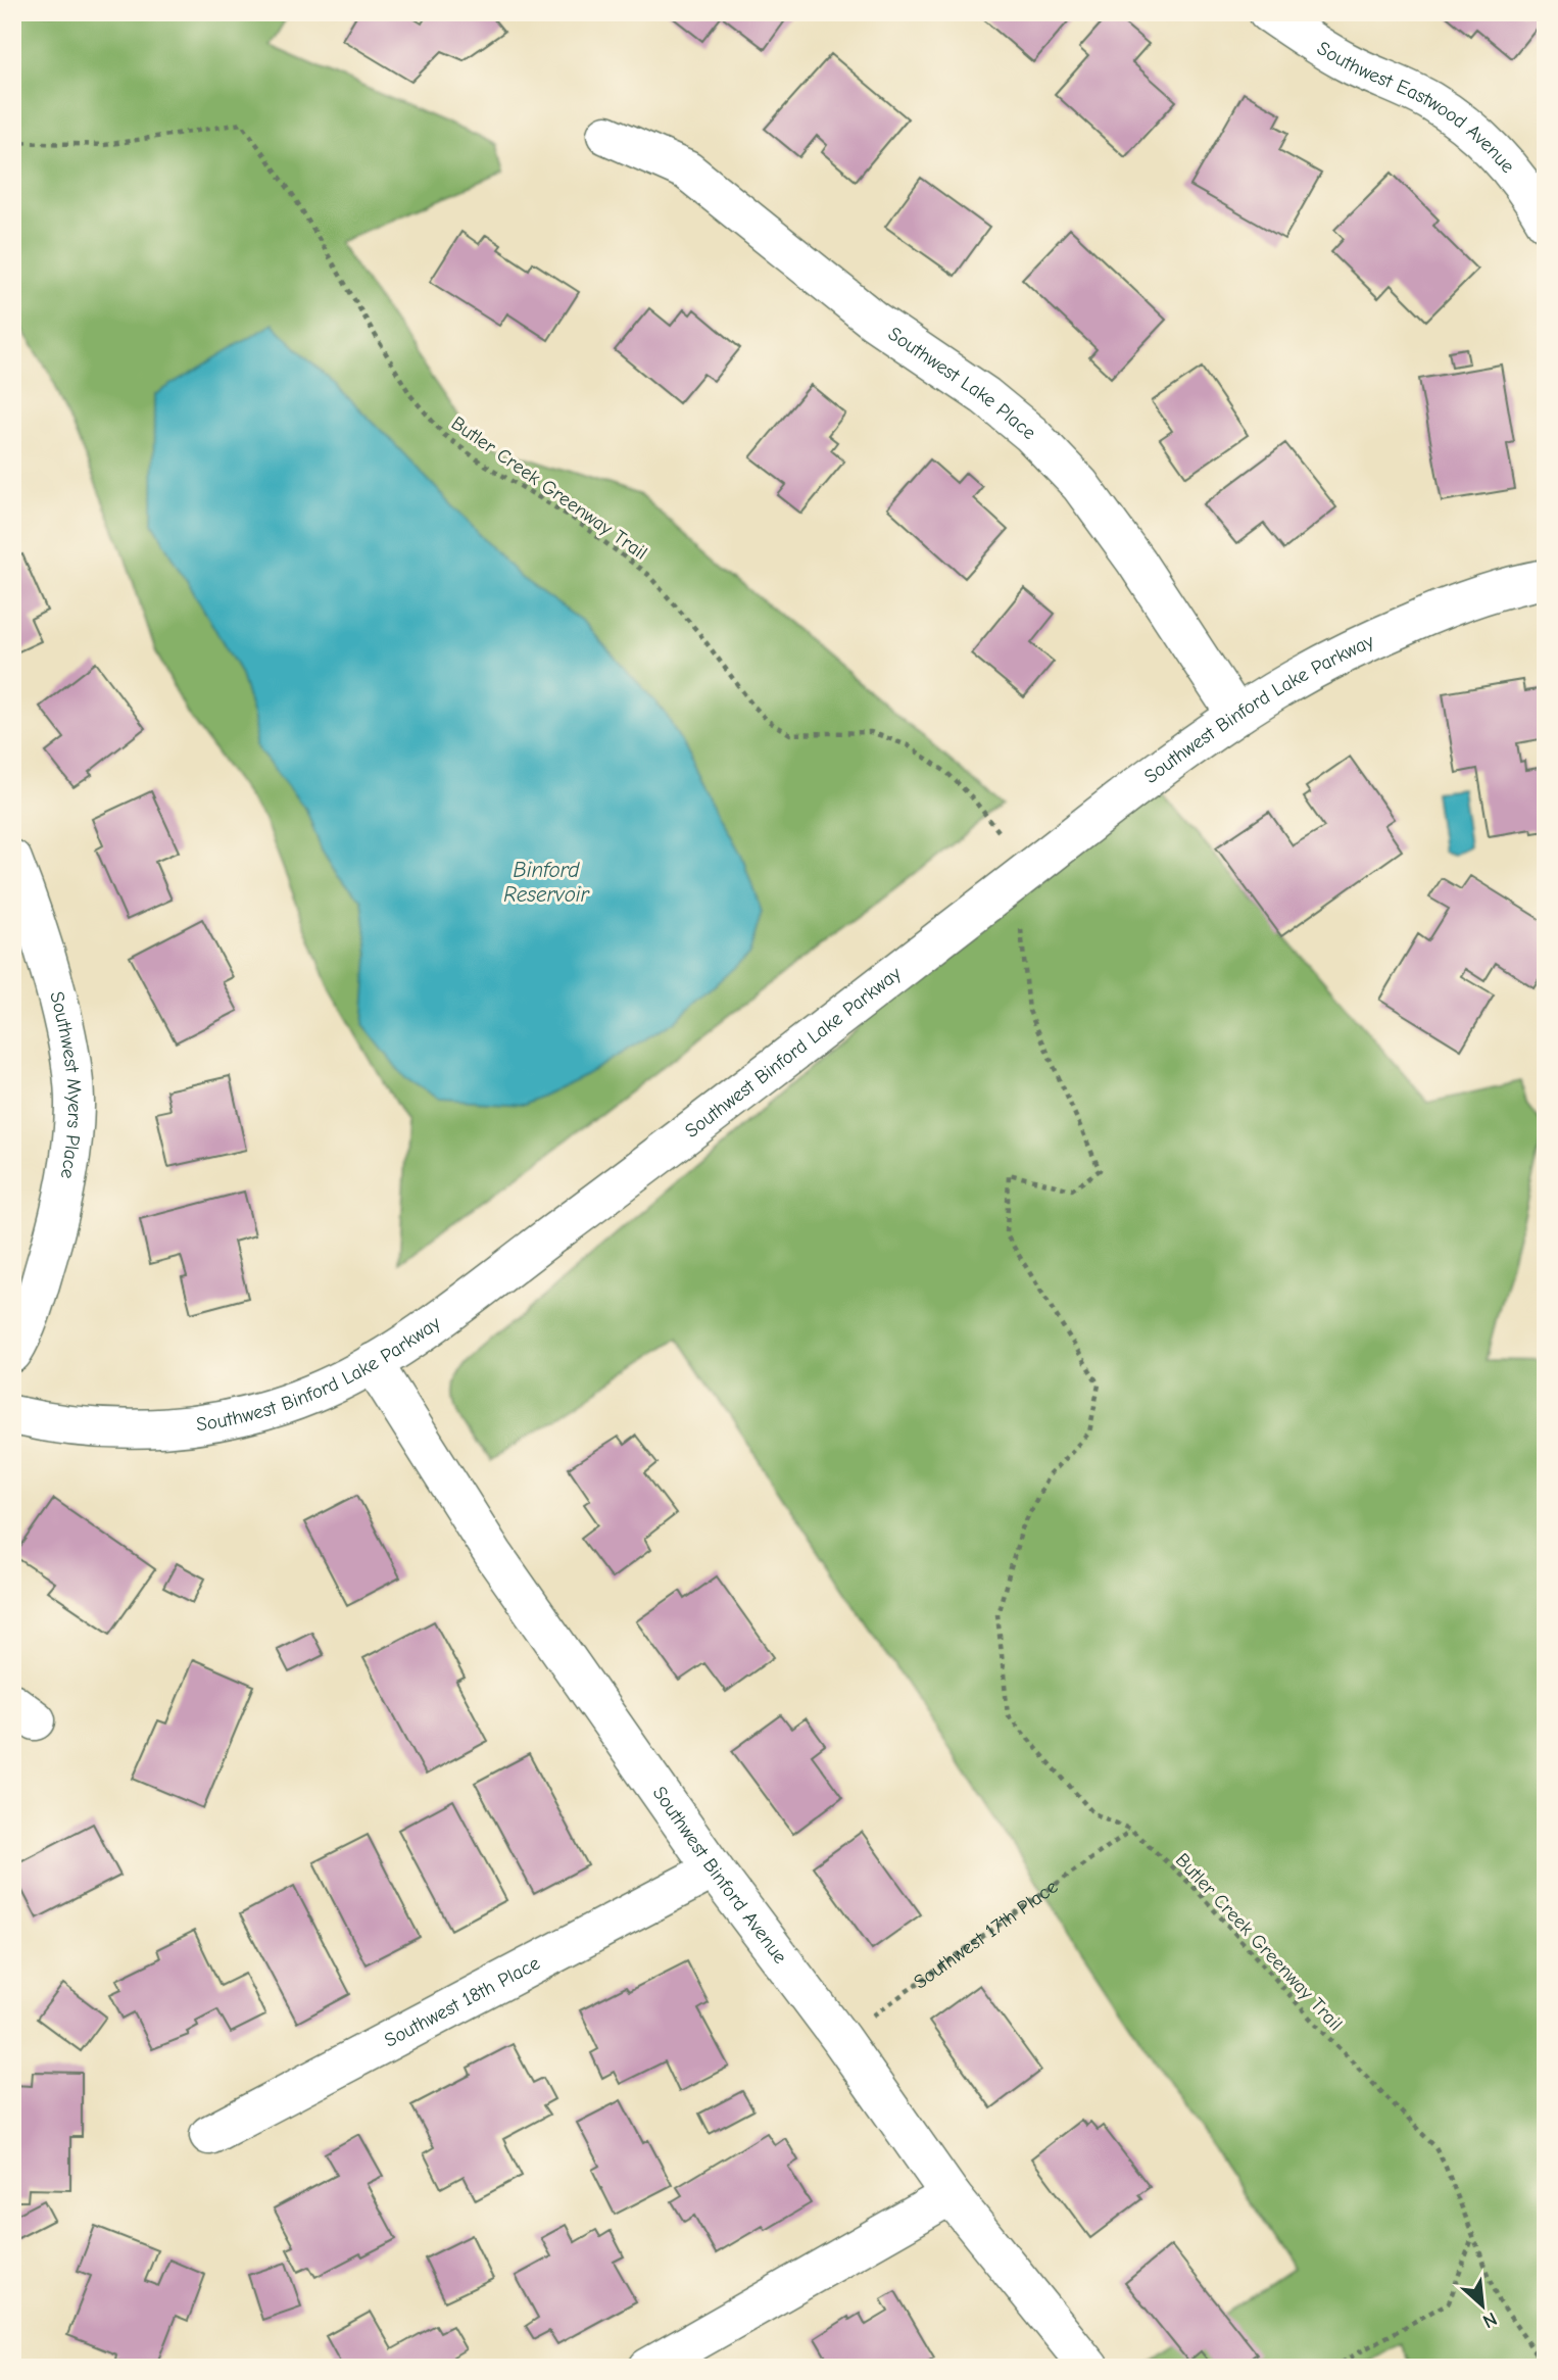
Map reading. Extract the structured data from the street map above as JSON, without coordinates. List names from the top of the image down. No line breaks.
{"streets":{"street":["Southwest Eastwood Avenue","Southwest Lake Place","Southwest Binford Lake Parkway","Southwest Myers Place","Southwest Binford Avenue","Southwest 18th Place"],"path":["Butler Creek Greenway Trail","Southwest 17th Place"]},"crossings":[["Southwest Lake Place","Southwest Binford Lake Parkway"],["Butler Creek Greenway Trail","Southwest 17th Place"],["Southwest Binford Lake Parkway","Southwest Binford Avenue"],["Southwest Binford Avenue","Southwest 17th Place"],["Southwest Binford Avenue","Southwest 18th Place"]],"water":["Binford Reservoir"],"north":"bottom right"}
